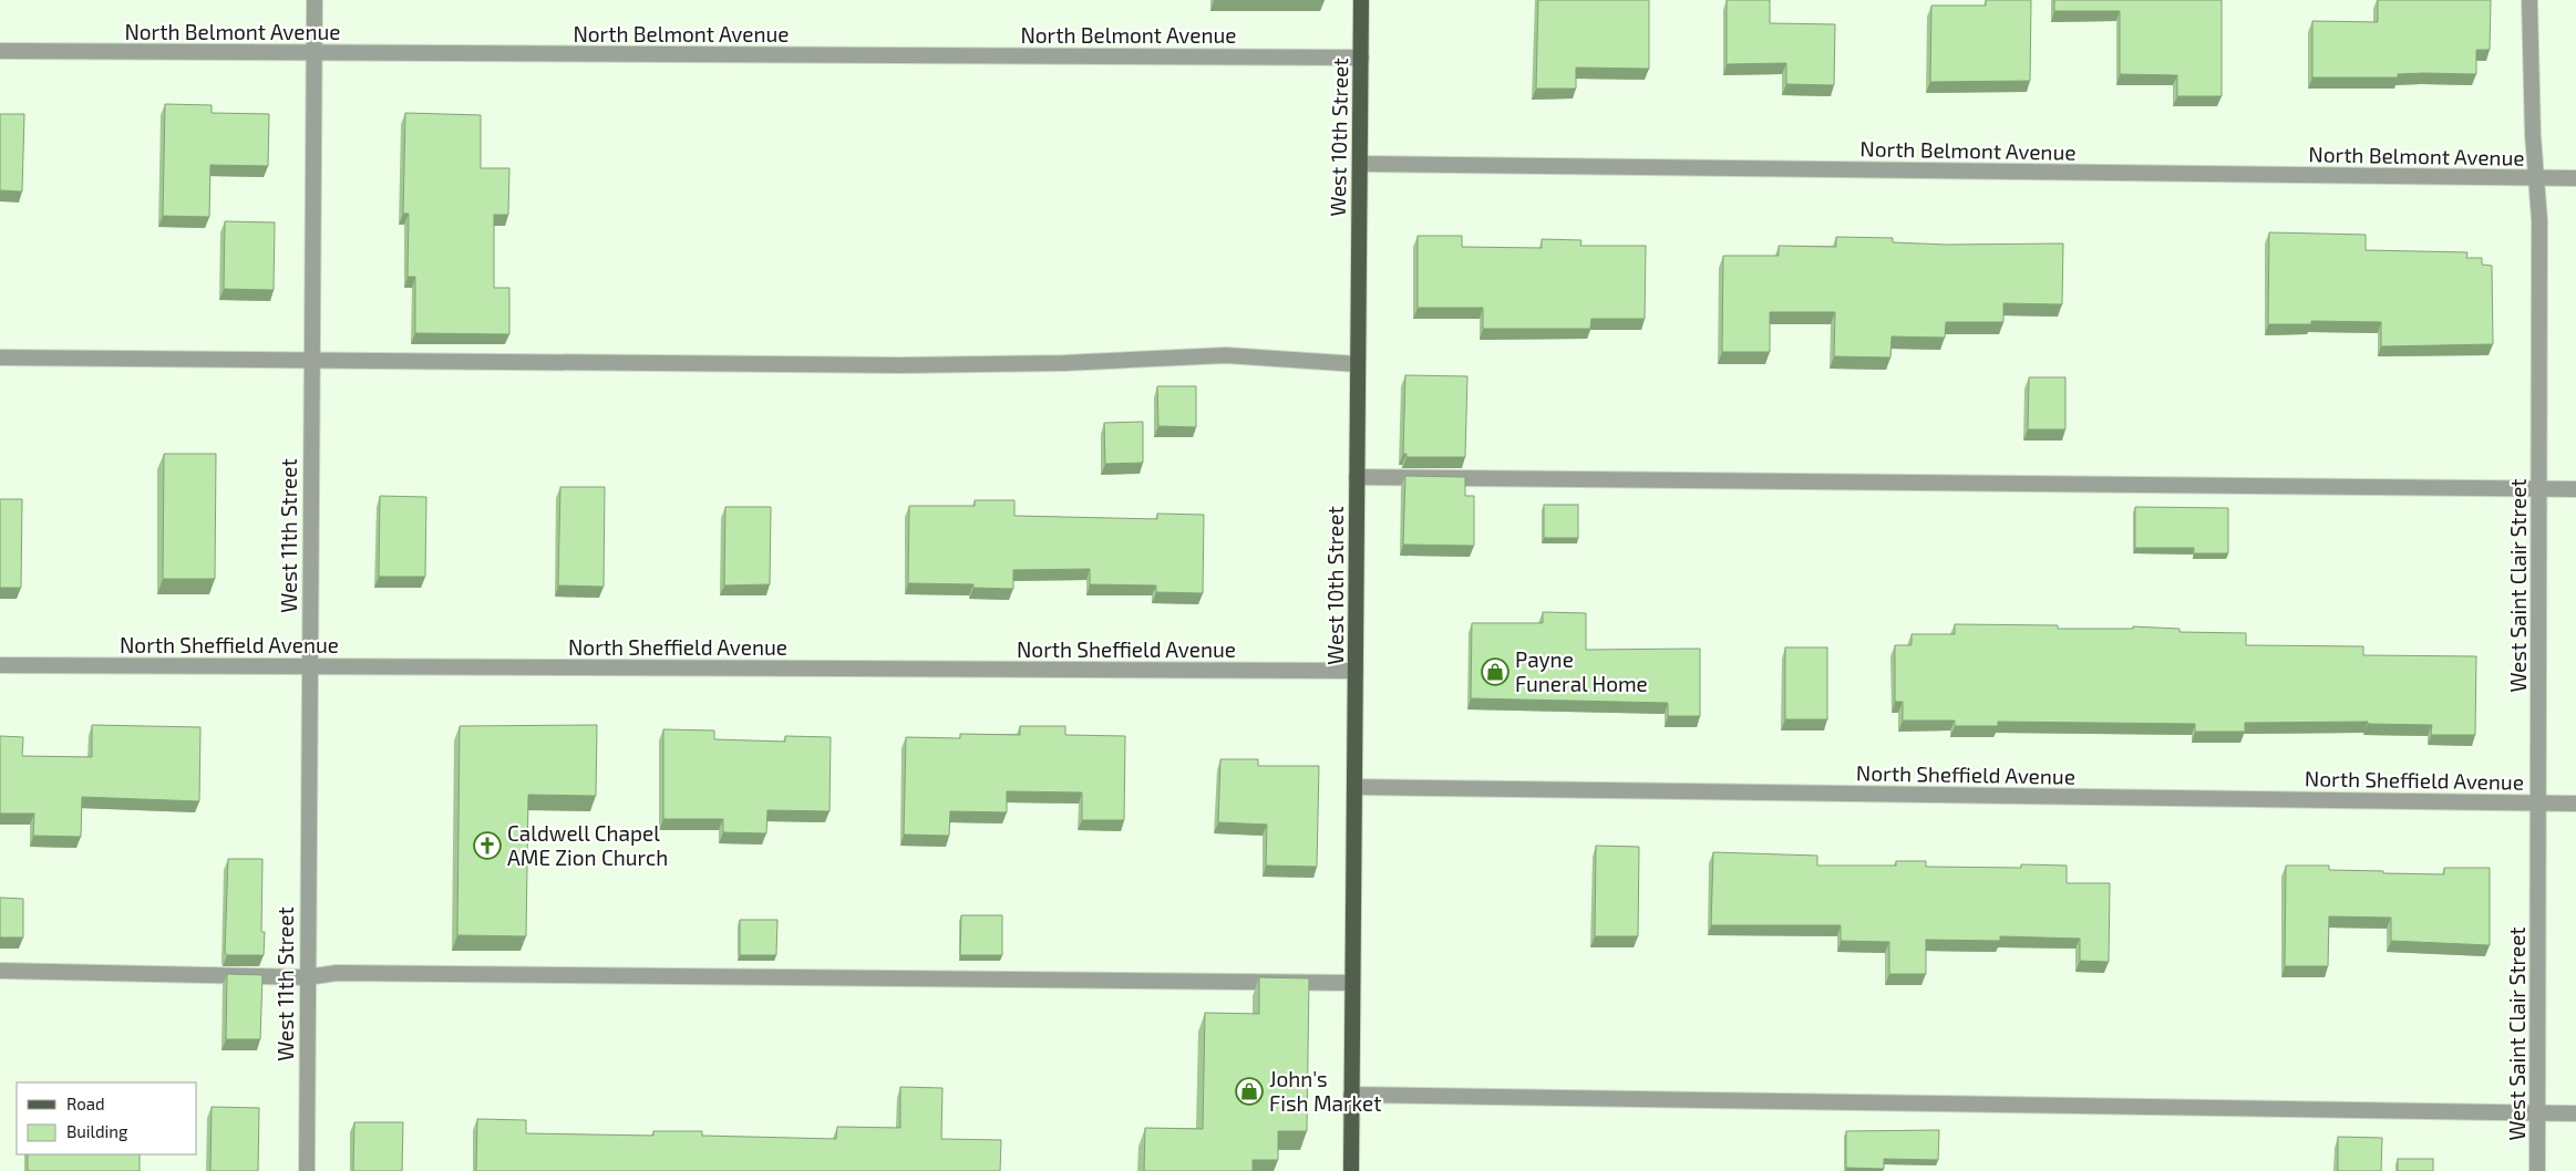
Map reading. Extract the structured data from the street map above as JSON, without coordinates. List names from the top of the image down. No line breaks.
{"streets":{"main road":["West 10th Street"],"street":["North Belmont Avenue","West 11th Street","West Saint Clair Street","North Sheffield Avenue"]},"crossings":[["North Belmont Avenue","West 10th Street"],["North Belmont Avenue","West 11th Street"],["North Belmont Avenue","West Saint Clair Street"],["West 10th Street","North Sheffield Avenue"],["West 11th Street","North Sheffield Avenue"],["West Saint Clair Street","North Sheffield Avenue"]],"places":{"shop":["Payne Funeral Home","John's Fish Market"],"church":["Caldwell Chapel AME Zion Church"]},"legend":["Road","Building"]}
